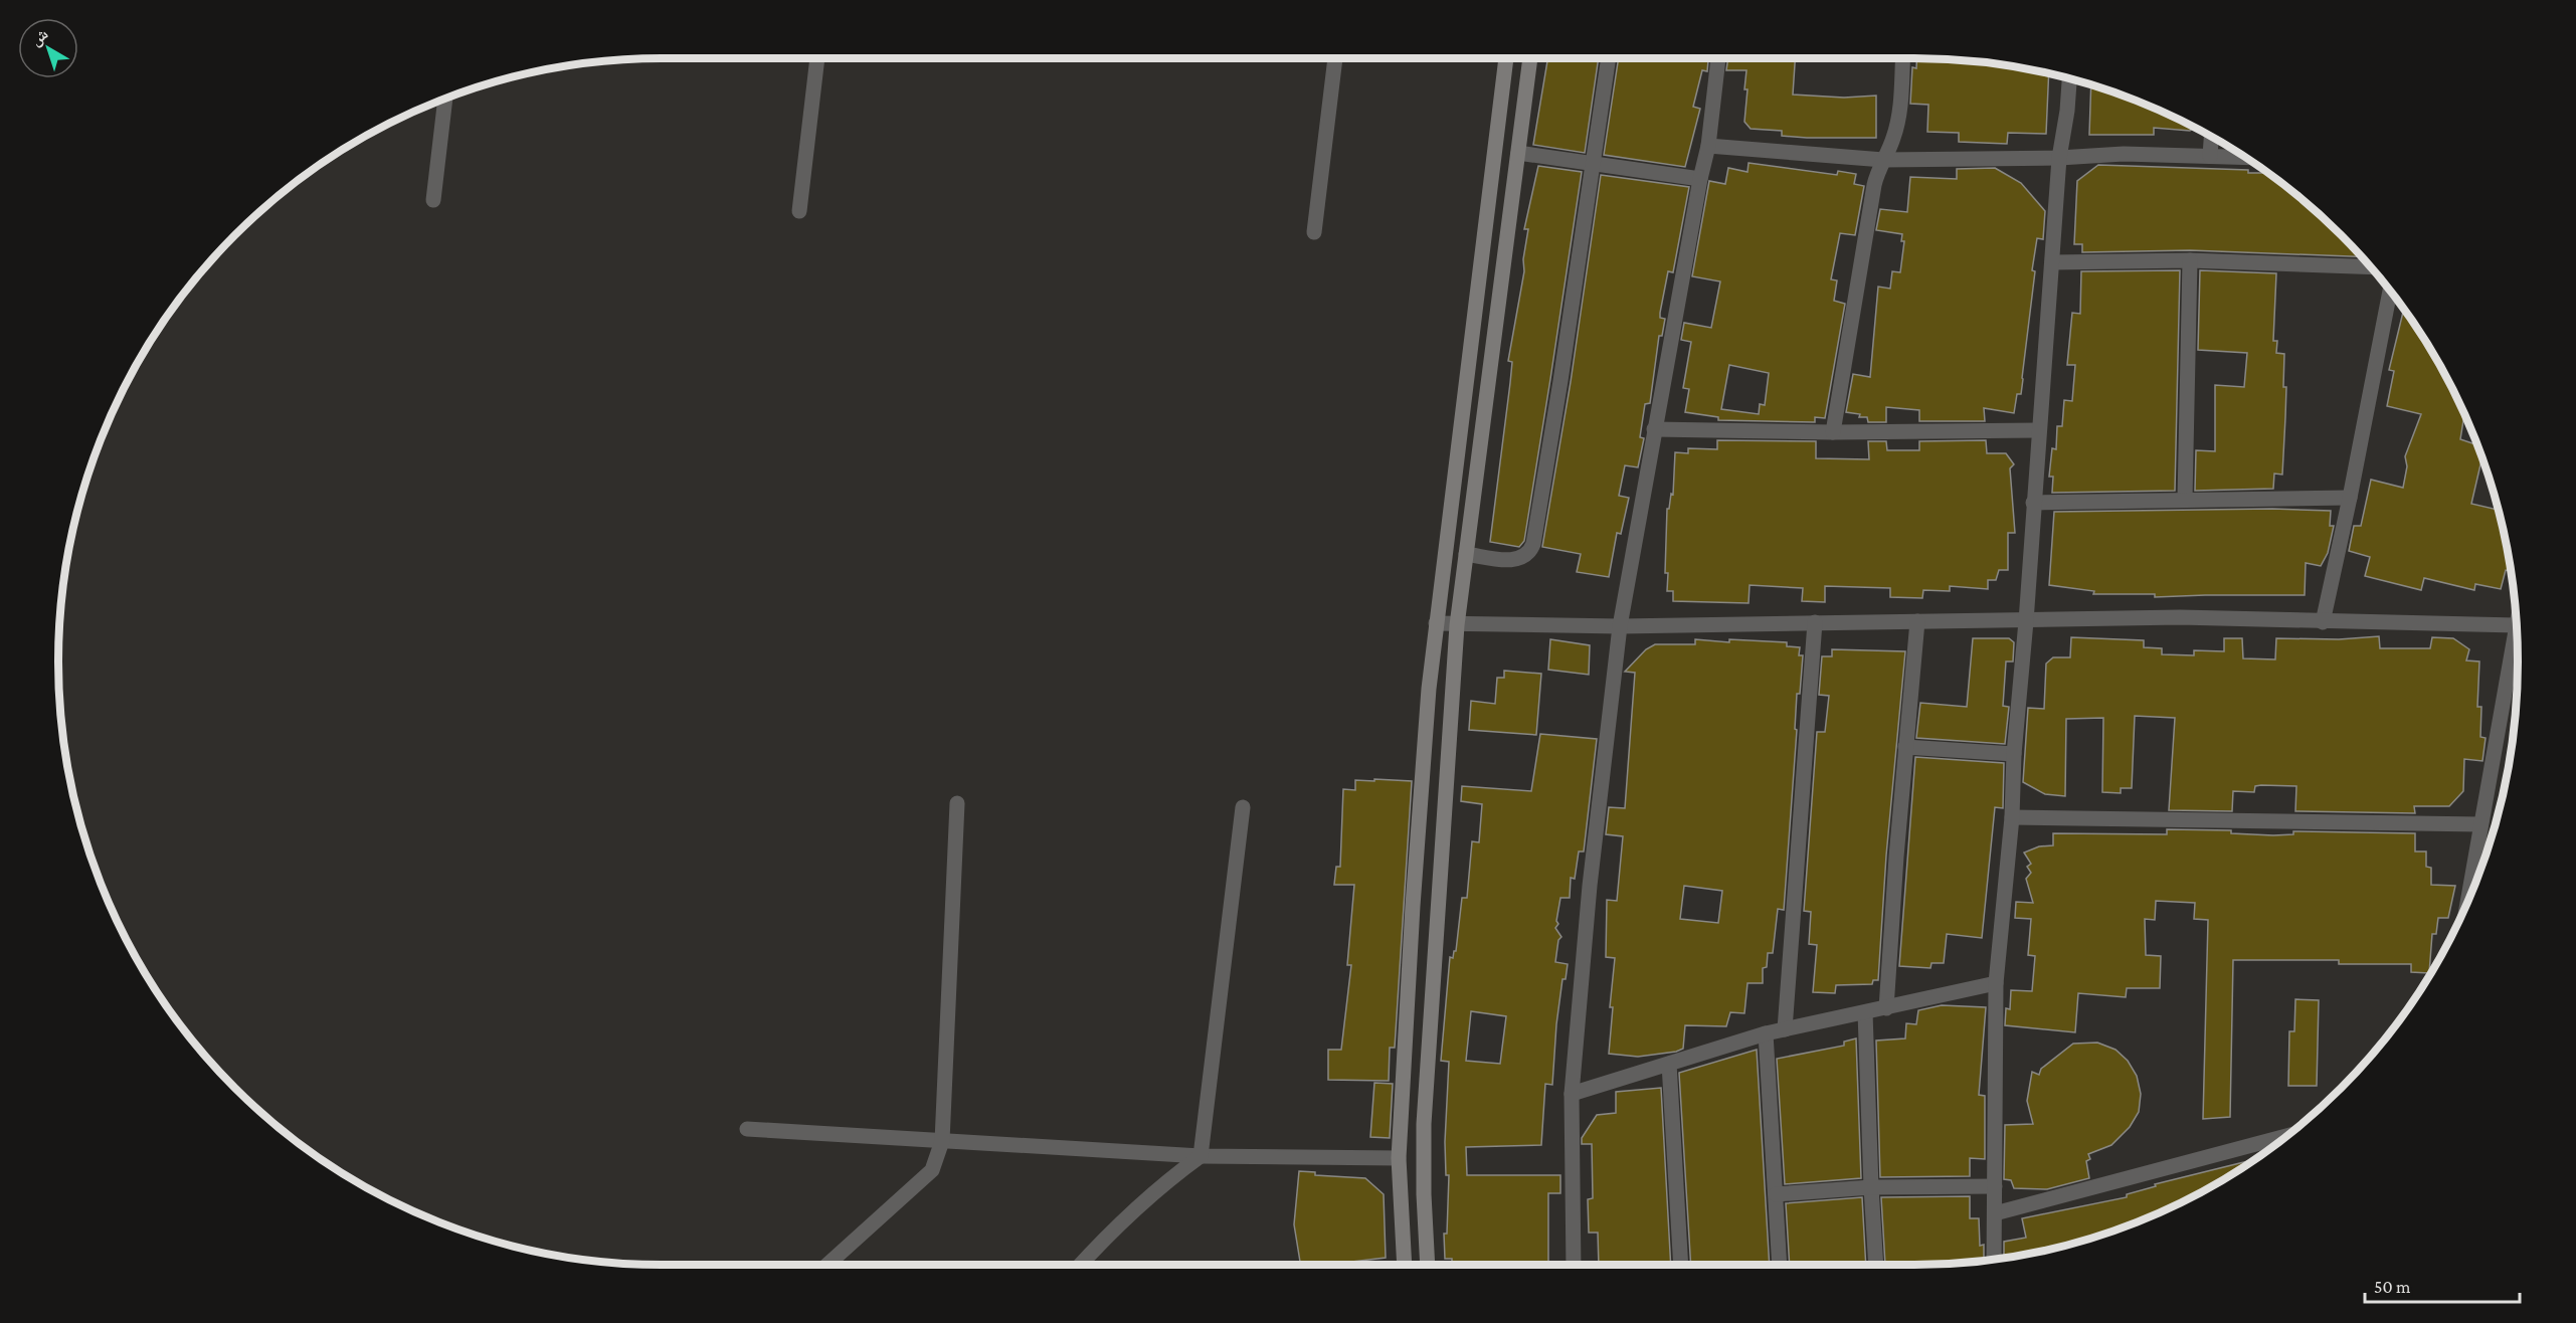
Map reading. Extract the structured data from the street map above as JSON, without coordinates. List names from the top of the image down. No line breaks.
{"scale_bar":"50 m","north":"top left"}
